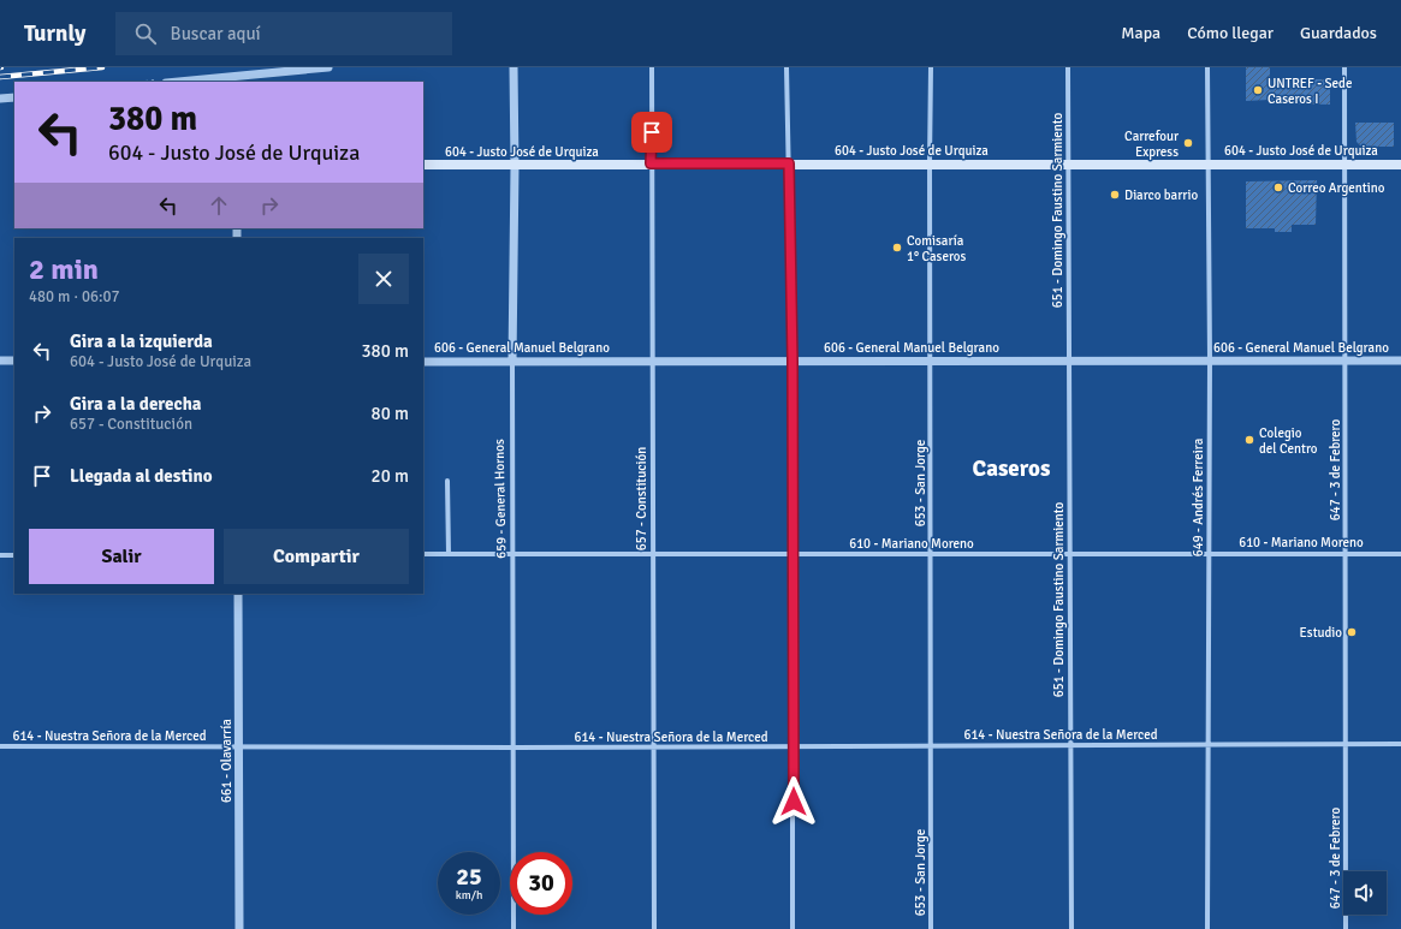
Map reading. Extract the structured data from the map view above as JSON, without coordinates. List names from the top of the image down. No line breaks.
{"streets":{"main road":["604 - Justo José de Urquiza"],"street":["651 - Domingo Faustino Sarmiento","606 - General Manuel Belgrano","647 - 3 de Febrero","653 - San Jorge","649 - Andrés Ferreira","659 - General Hornos","657 - Constitución","610 - Mariano Moreno","614 - Nuestra Señora de la Merced","661 - Olavarría"]},"crossings":[["604 - Justo José de Urquiza","651 - Domingo Faustino Sarmiento"],["604 - Justo José de Urquiza","647 - 3 de Febrero"],["604 - Justo José de Urquiza","653 - San Jorge"],["604 - Justo José de Urquiza","649 - Andrés Ferreira"],["604 - Justo José de Urquiza","659 - General Hornos"],["604 - Justo José de Urquiza","657 - Constitución"],["651 - Domingo Faustino Sarmiento","606 - General Manuel Belgrano"],["651 - Domingo Faustino Sarmiento","610 - Mariano Moreno"],["651 - Domingo Faustino Sarmiento","614 - Nuestra Señora de la Merced"],["606 - General Manuel Belgrano","647 - 3 de Febrero"],["606 - General Manuel Belgrano","653 - San Jorge"],["606 - General Manuel Belgrano","649 - Andrés Ferreira"],["606 - General Manuel Belgrano","659 - General Hornos"],["606 - General Manuel Belgrano","657 - Constitución"],["647 - 3 de Febrero","610 - Mariano Moreno"],["647 - 3 de Febrero","614 - Nuestra Señora de la Merced"],["653 - San Jorge","610 - Mariano Moreno"],["653 - San Jorge","614 - Nuestra Señora de la Merced"],["649 - Andrés Ferreira","610 - Mariano Moreno"],["649 - Andrés Ferreira","614 - Nuestra Señora de la Merced"],["659 - General Hornos","610 - Mariano Moreno"],["659 - General Hornos","614 - Nuestra Señora de la Merced"],["657 - Constitución","610 - Mariano Moreno"],["657 - Constitución","614 - Nuestra Señora de la Merced"],["614 - Nuestra Señora de la Merced","661 - Olavarría"]],"districts":["Caseros"],"places":["UNTREF - Sede Caseros I","Carrefour Express","Correo Argentino","Diarco barrio","Comisaría 1° Caseros","Colegio del Centro","Estudio"],"page":{"header":"Turnly","search":"Buscar aquí","nav":["Mapa","Cómo llegar","Guardados"],"turn":["380 m","604 - Justo José de Urquiza"],"heading":["2 min","480 m · 06:07"],"list":[{"name":"Gira a la izquierda","note":"604 - Justo José de Urquiza","value":"380 m"},{"name":"Gira a la derecha","note":"657 - Constitución","value":"80 m"},{"name":"Llegada al destino","value":"20 m"}],"buttons":["Salir","Compartir"],"speed":"25 km/h","limit":"30"}}
